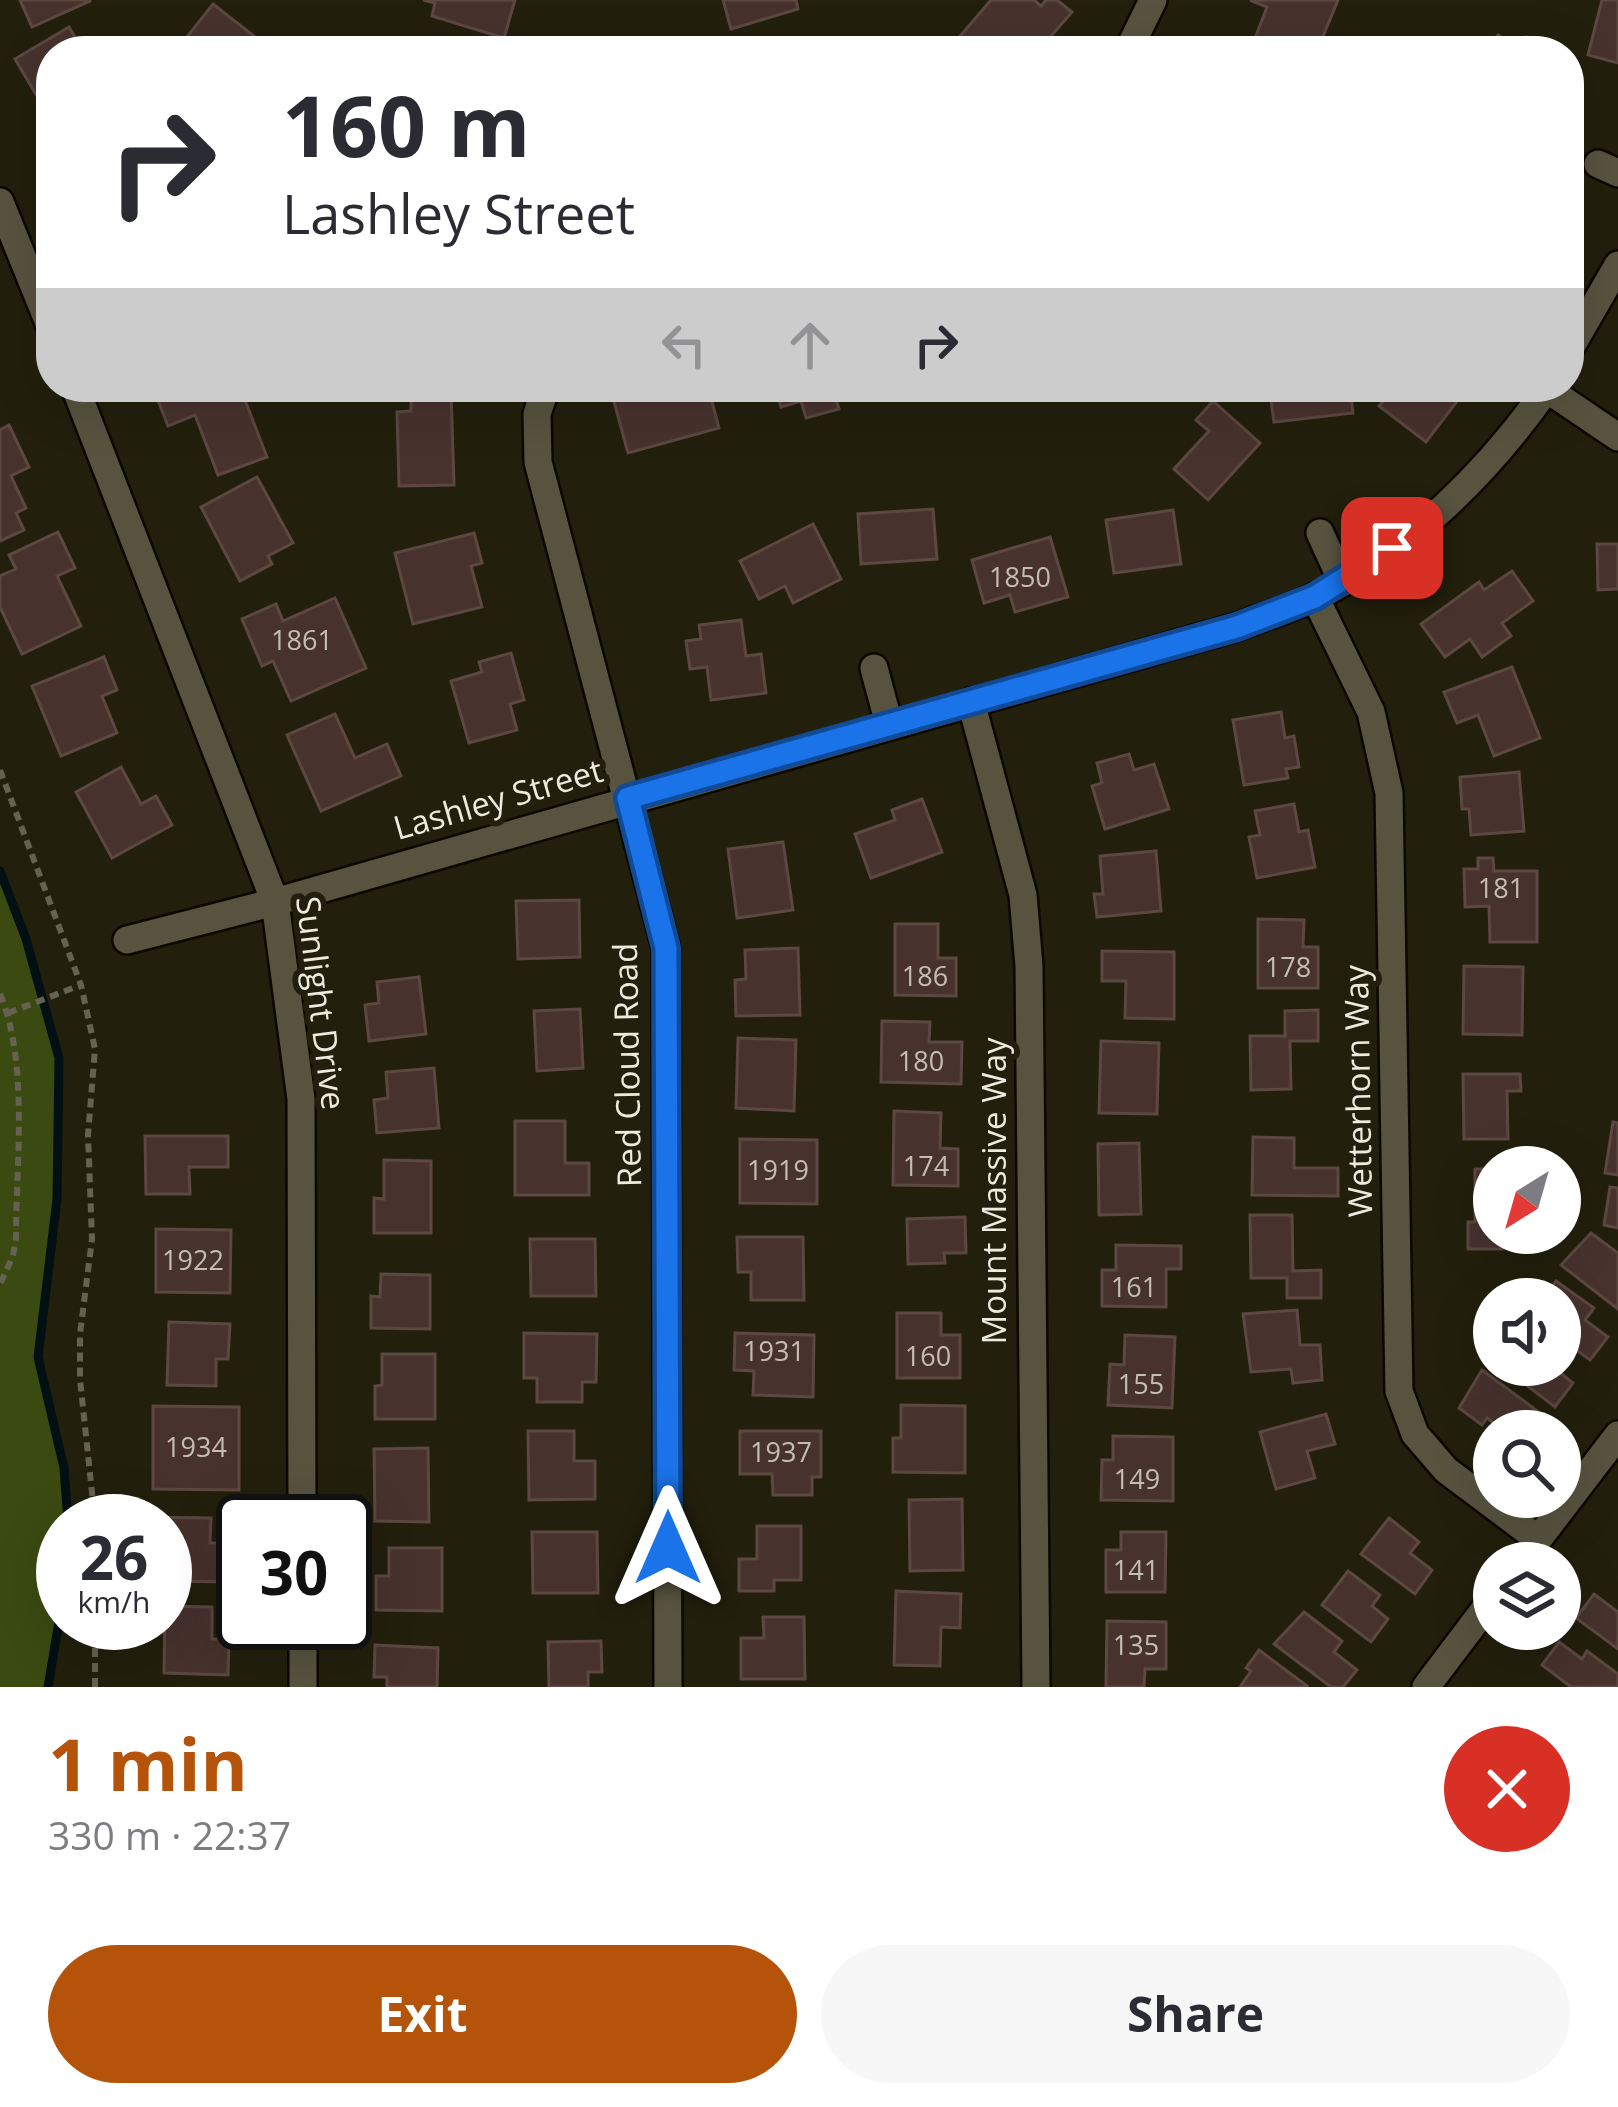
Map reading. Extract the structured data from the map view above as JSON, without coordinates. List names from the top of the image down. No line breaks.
{"streets":{"street":["Lashley Street","Sunlight Drive","Red Cloud Road","Wetterhorn Way","Mount Massive Way"]},"crossings":[["Lashley Street","Sunlight Drive"],["Lashley Street","Red Cloud Road"],["Lashley Street","Wetterhorn Way"],["Lashley Street","Mount Massive Way"]],"house_numbers":["1850","1861","181","178","186","180","174","1919","1922","161","1931","160","155","1934","1937","149","141","135"],"north":"bottom left","page":{"turn":["160 m","Lashley Street"],"speed":"26 km/h","limit":"30","heading":["1 min","330 m · 22:37"],"buttons":["Exit","Share"]}}
